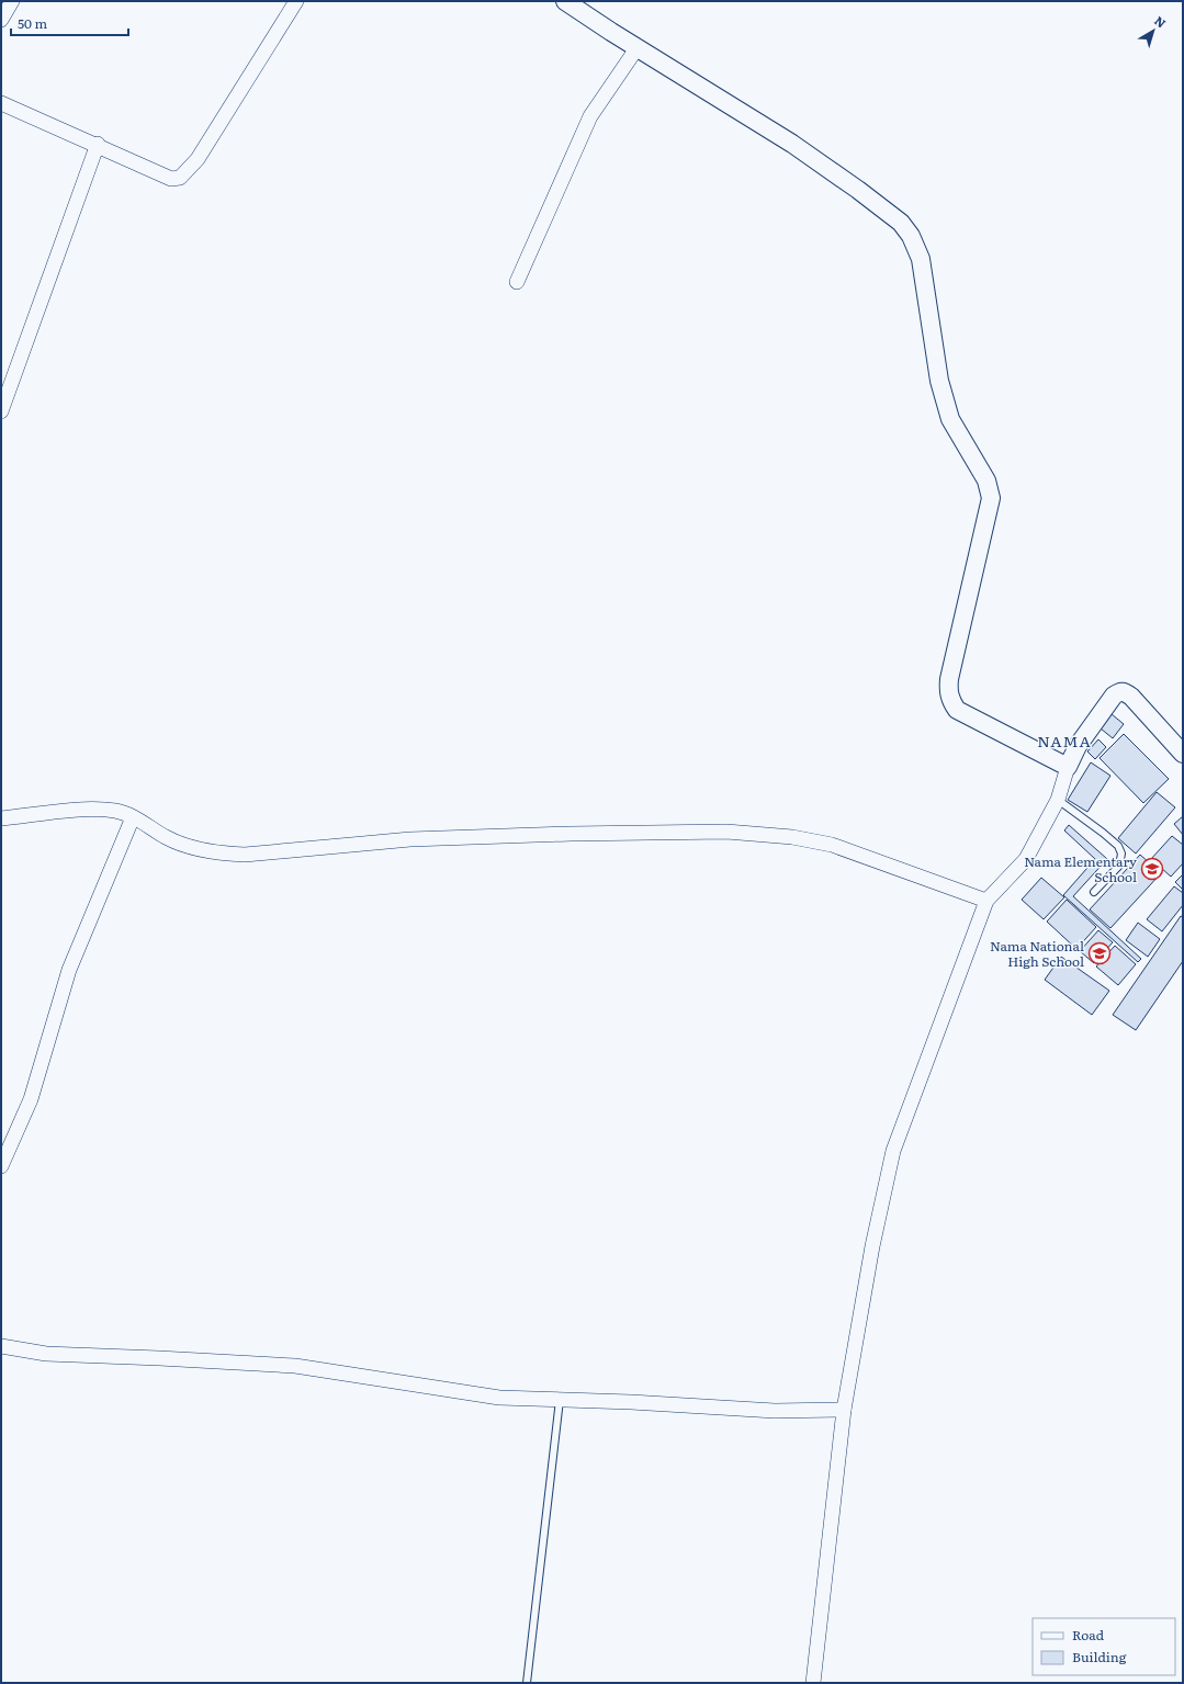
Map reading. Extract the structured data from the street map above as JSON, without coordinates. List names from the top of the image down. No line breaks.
{"districts":["NAMA"],"places":{"school or university":["Nama Elementary School","Nama National High School"]},"legend":["Road","Building"],"scale_bar":"50 m","north":"top right"}
